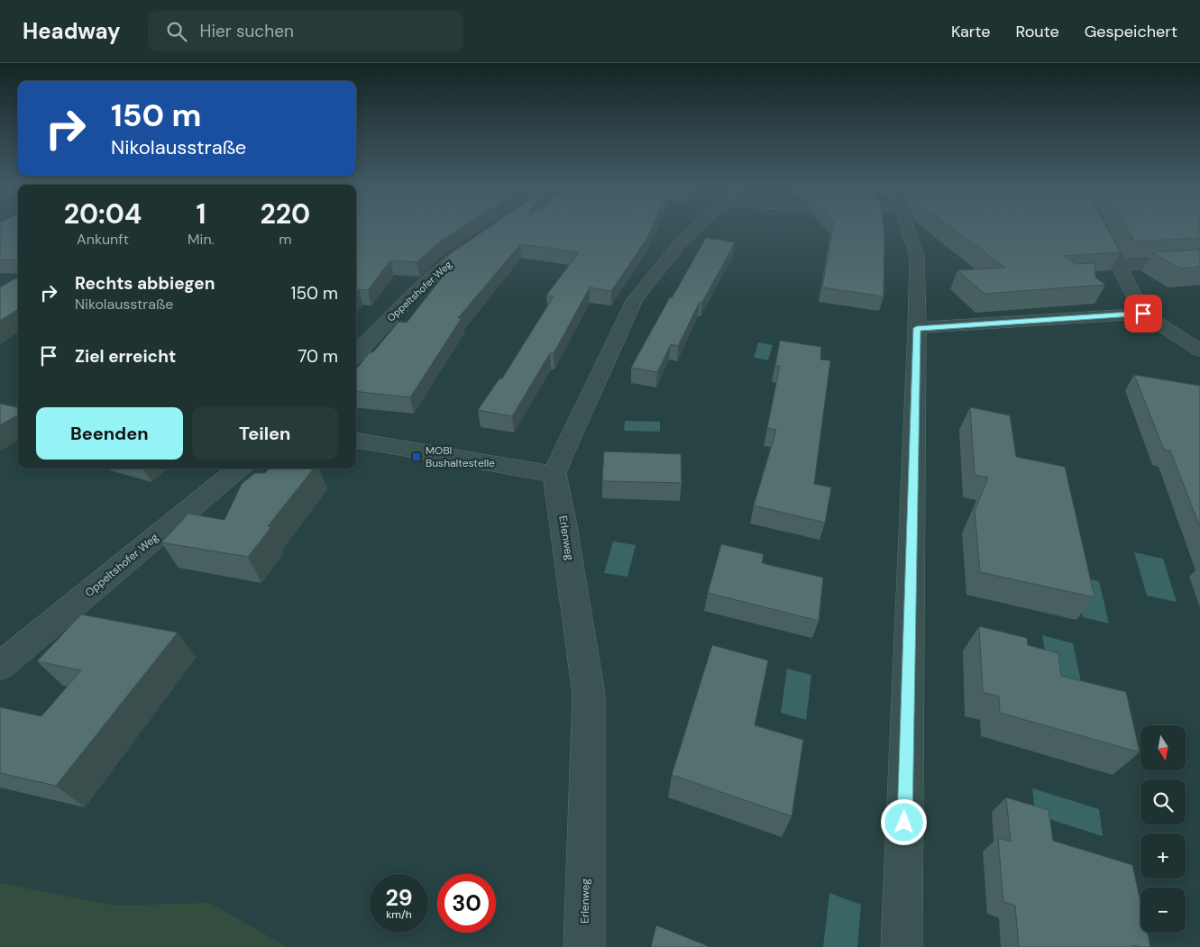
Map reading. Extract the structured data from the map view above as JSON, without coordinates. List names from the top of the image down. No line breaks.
{"streets":{"street":["Oppeltshofer Weg","Erlenweg"]},"places":{"transit":["MOBI Bushaltestelle"]},"north":"bottom","page":{"header":"Headway","search":"Hier suchen","nav":["Karte","Route","Gespeichert"],"turn":["150 m","Nikolausstraße"],"eta":["20:04","Ankunft","1","Min.","220","m"],"list":[{"name":"Rechts abbiegen","note":"Nikolausstraße","value":"150 m"},{"name":"Ziel erreicht","value":"70 m"}],"buttons":["Beenden","Teilen"],"map_buttons":["+","−"],"speed":"29 km/h","limit":"30"}}
